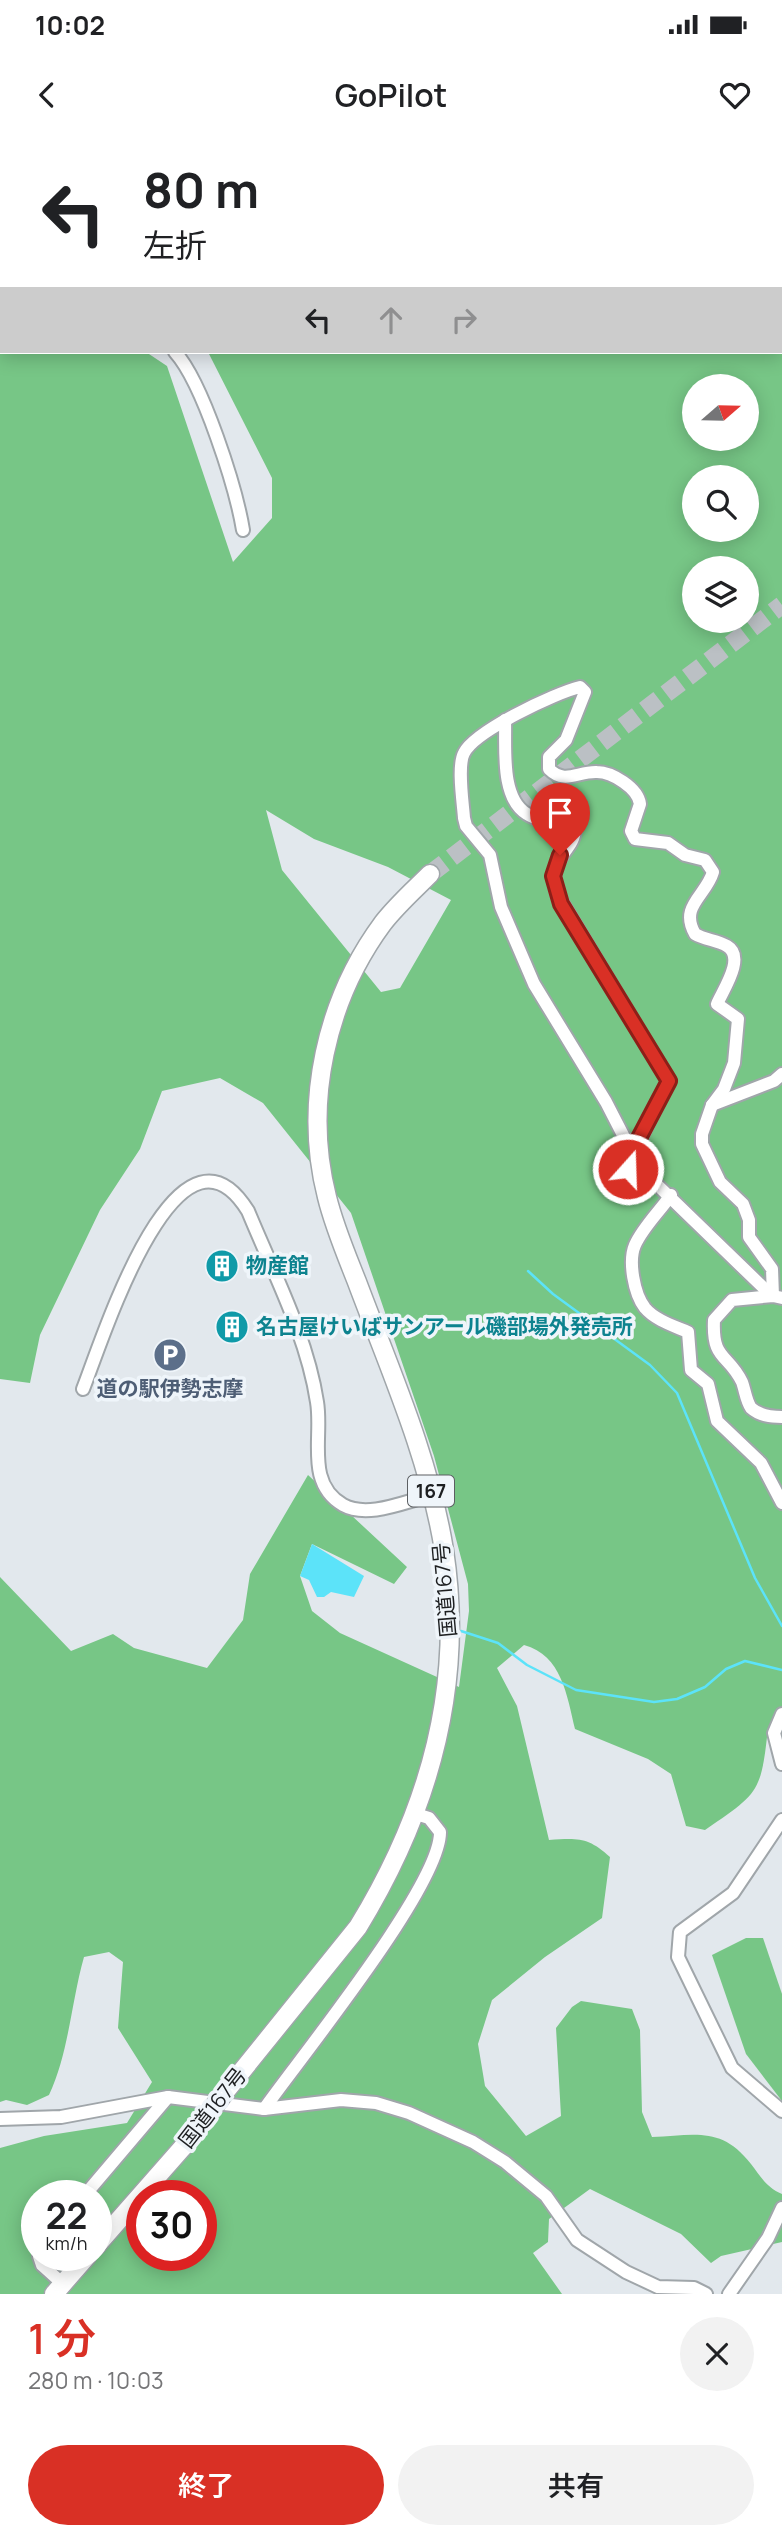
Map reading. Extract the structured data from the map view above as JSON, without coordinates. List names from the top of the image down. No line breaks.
{"streets":{"highway":["167","国道167号"]},"places":{"building":["物産館","名古屋けいばサンアール磯部場外発売所"],"parking":["道の駅伊勢志摩"]},"north":"right","page":{"status":"10:02","header":"GoPilot","turn":["80 m","左折"],"speed":"22 km/h","limit":"30","heading":["1 分","280 m · 10:03"],"buttons":["終了","共有"]}}
